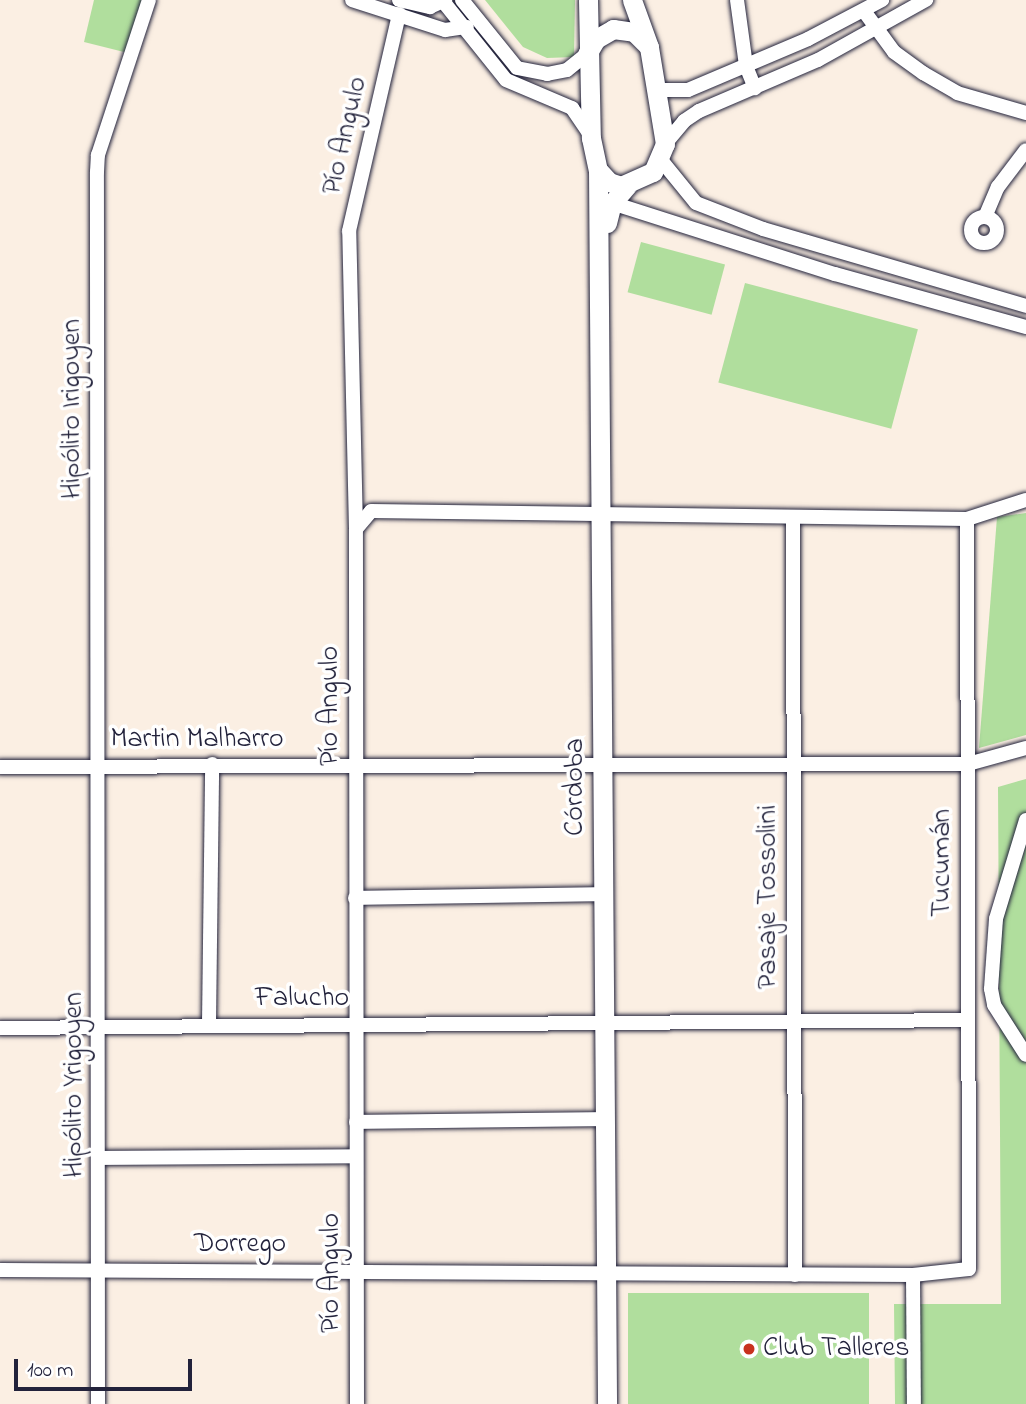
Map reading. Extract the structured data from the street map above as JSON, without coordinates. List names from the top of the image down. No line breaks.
{"streets":{"street":["Pío Angulo","Hipólito Irigoyen","Martin Malharro","Córdoba","Tucumán","Pasaje Tossolini","Falucho","Hipólito Yrigoyen","Dorrego"]},"crossings":[["Pío Angulo","Martin Malharro"],["Pío Angulo","Falucho"],["Pío Angulo","Dorrego"],["Hipólito Irigoyen","Martin Malharro"],["Hipólito Irigoyen","Hipólito Yrigoyen"],["Martin Malharro","Córdoba"],["Martin Malharro","Tucumán"],["Martin Malharro","Pasaje Tossolini"],["Martin Malharro","Hipólito Yrigoyen"],["Córdoba","Falucho"],["Córdoba","Dorrego"],["Tucumán","Falucho"],["Tucumán","Dorrego"],["Pasaje Tossolini","Falucho"],["Pasaje Tossolini","Dorrego"],["Falucho","Hipólito Yrigoyen"],["Hipólito Yrigoyen","Dorrego"]],"places":["Club Talleres"],"scale_bar":"100 m"}
